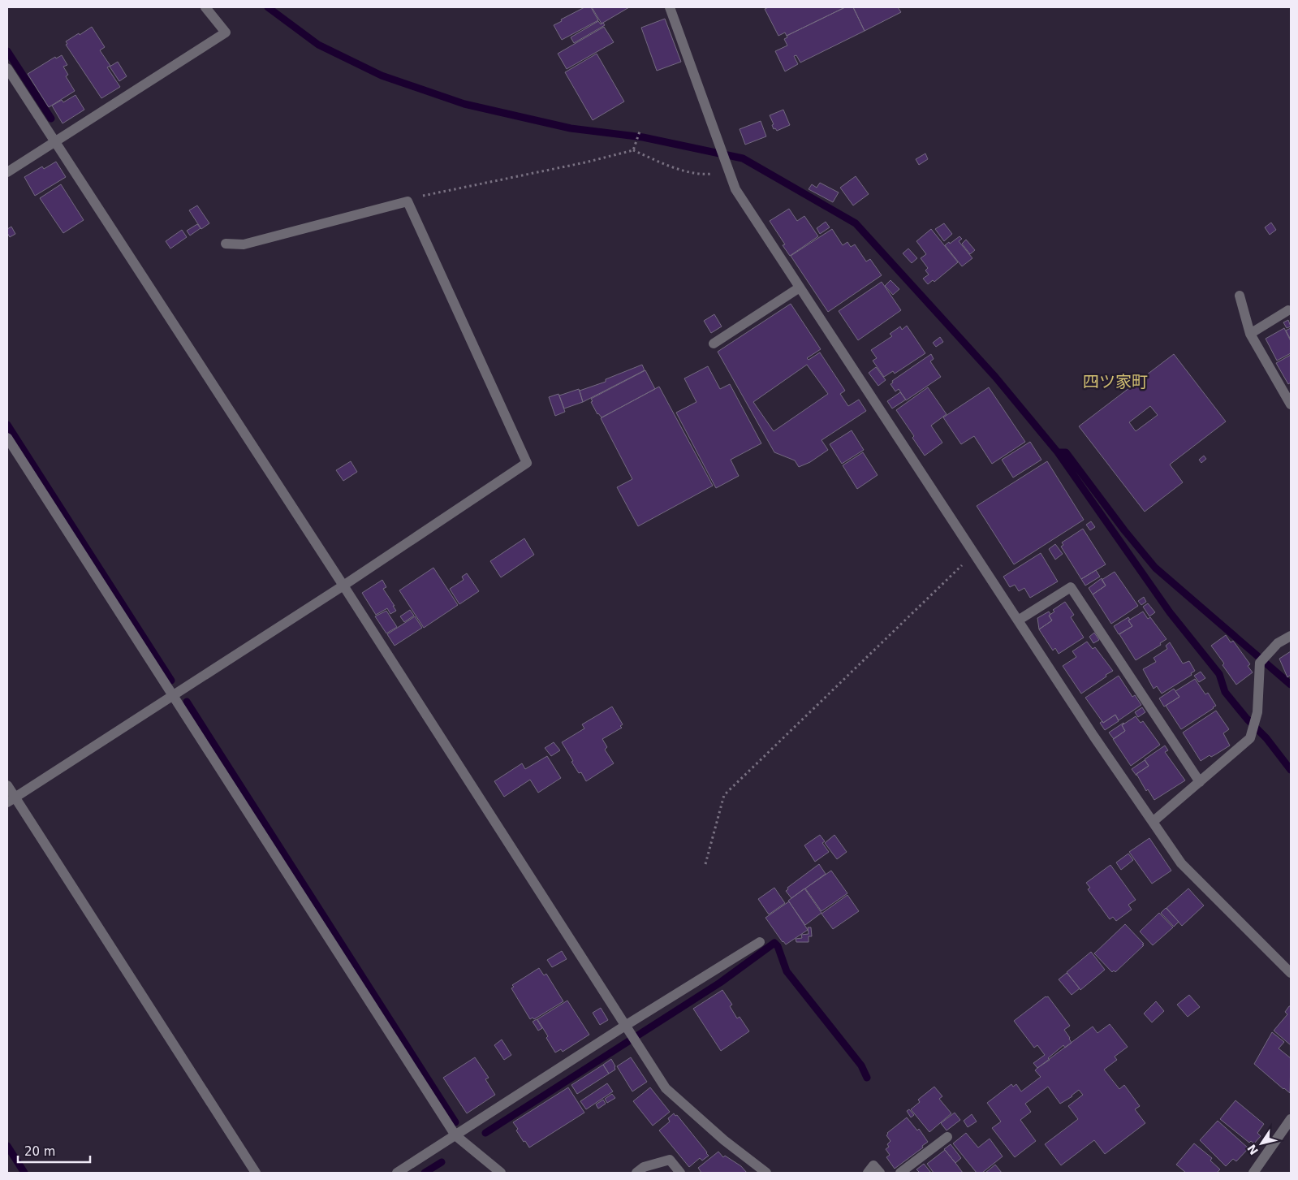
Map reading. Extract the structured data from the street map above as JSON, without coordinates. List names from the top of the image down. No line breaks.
{"districts":["四ツ家町"],"scale_bar":"20 m","north":"bottom left"}
